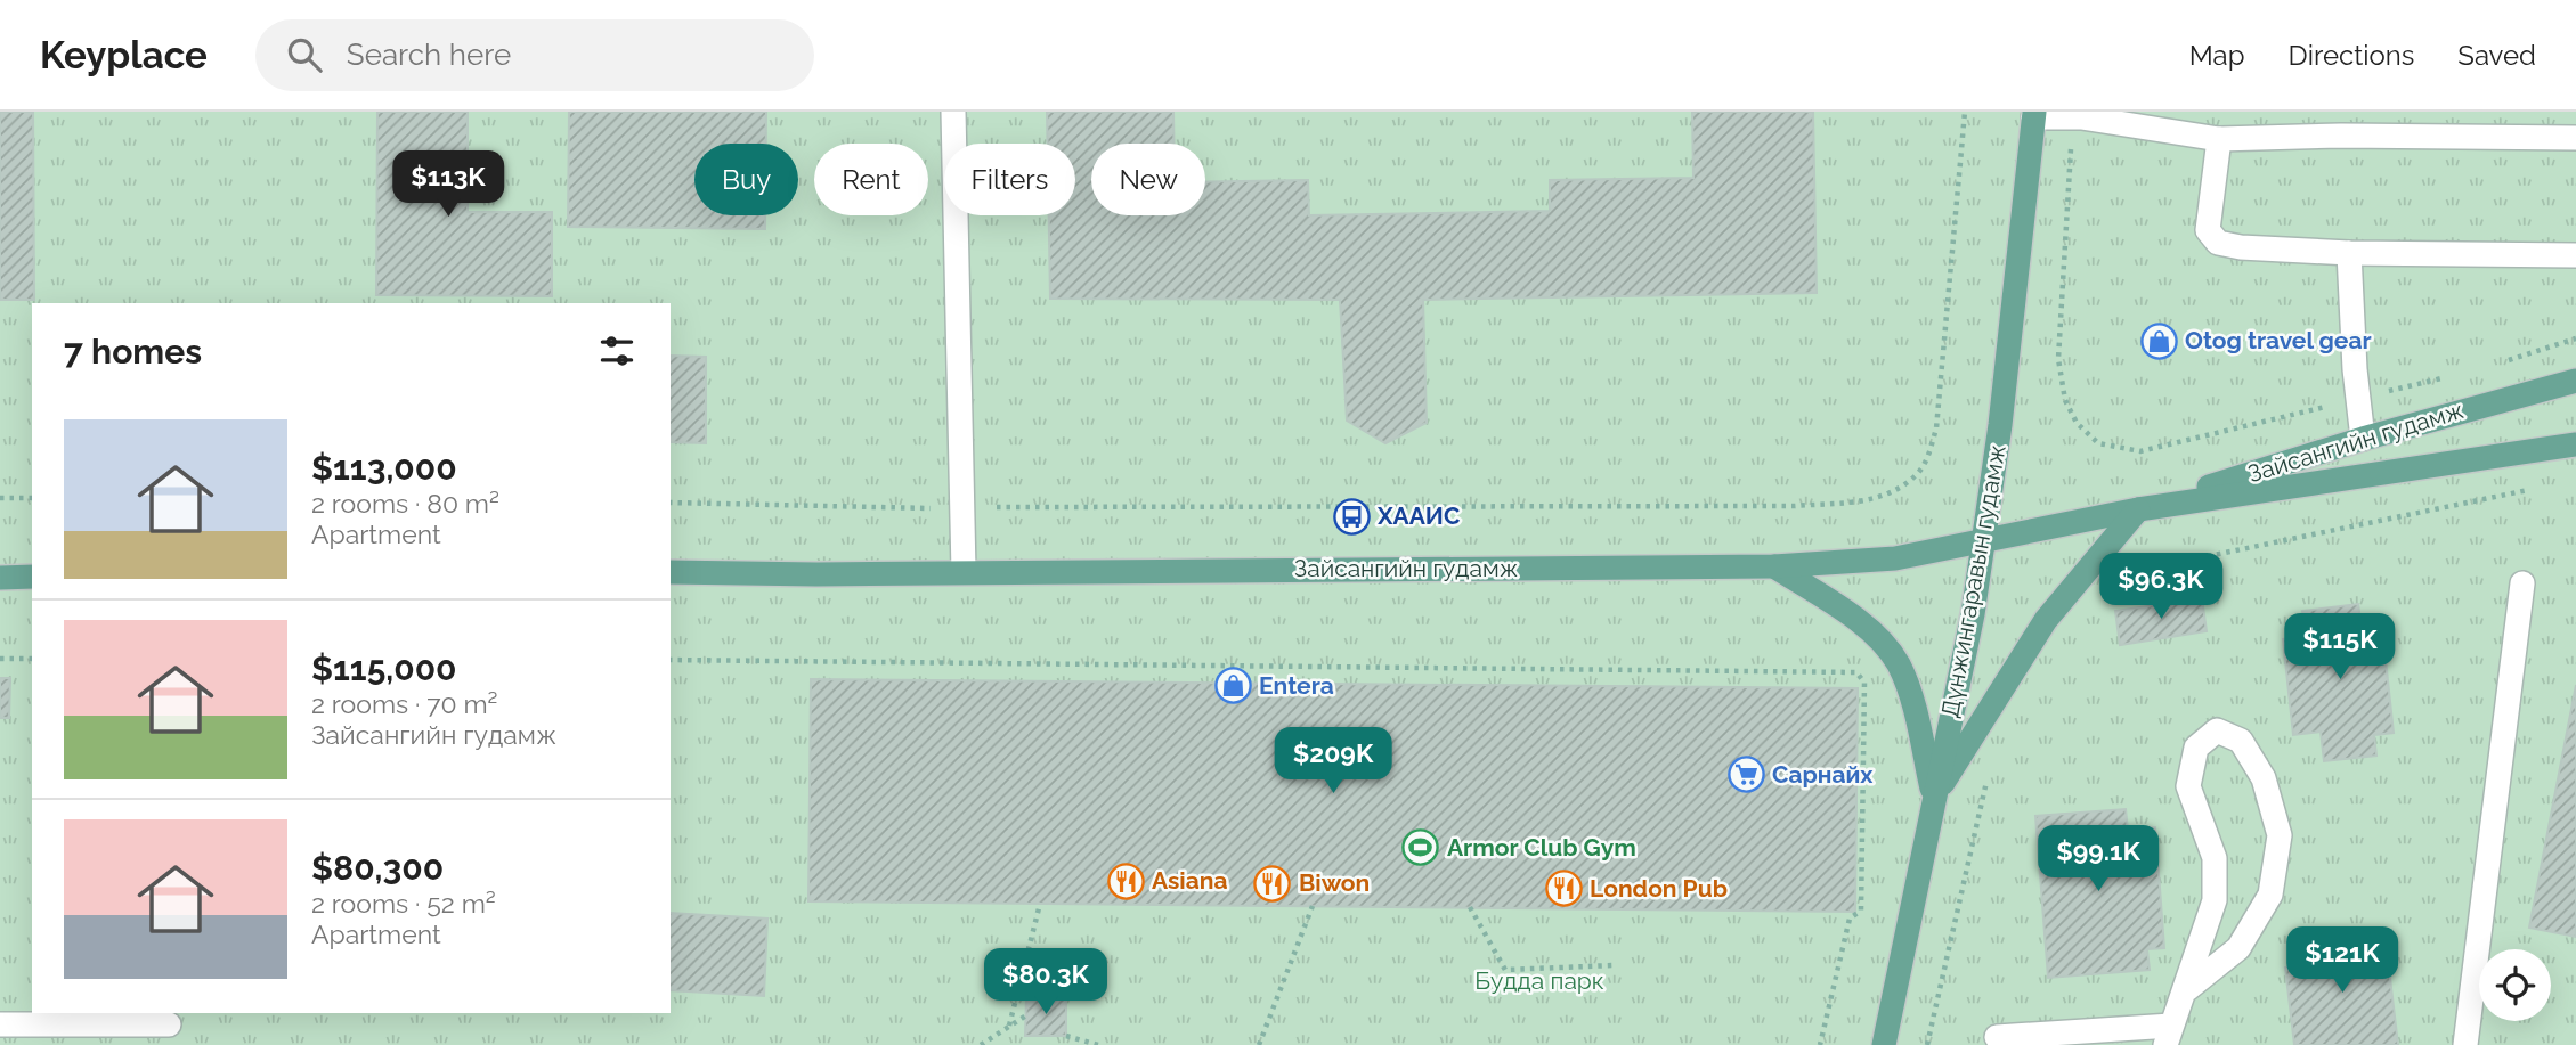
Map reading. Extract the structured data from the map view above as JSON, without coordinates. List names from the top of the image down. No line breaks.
{"streets":{"main road":["Зайсангийн гудамж","Дүнжингаравын гудамж"]},"crossings":[["Зайсангийн гудамж","Дүнжингаравын гудамж"]],"parks":["Будда парк"],"places":{"shop":["Otog travel gear","Entera"],"bus stop":["ХААИС"],"supermarket":["Сарнайх"],"sports":["Armor Club Gym"],"restaurant":["Asiana","Biwon","London Pub"]},"page":{"header":"Keyplace","search":"Search here","nav":["Map","Directions","Saved"],"chip":["Buy","Rent","Filters","New"],"price":["$113K","$96.3K","$115K","$209K","$99.1K","$121K","$80.3K"],"heading":"7 homes","list":[{"name":"$113,000","note":"2 rooms · 80 m² · Apartment"},{"name":"$115,000","note":"2 rooms · 70 m² · Зайсангийн гудамж"},{"name":"$80,300","note":"2 rooms · 52 m² · Apartment"}]}}
